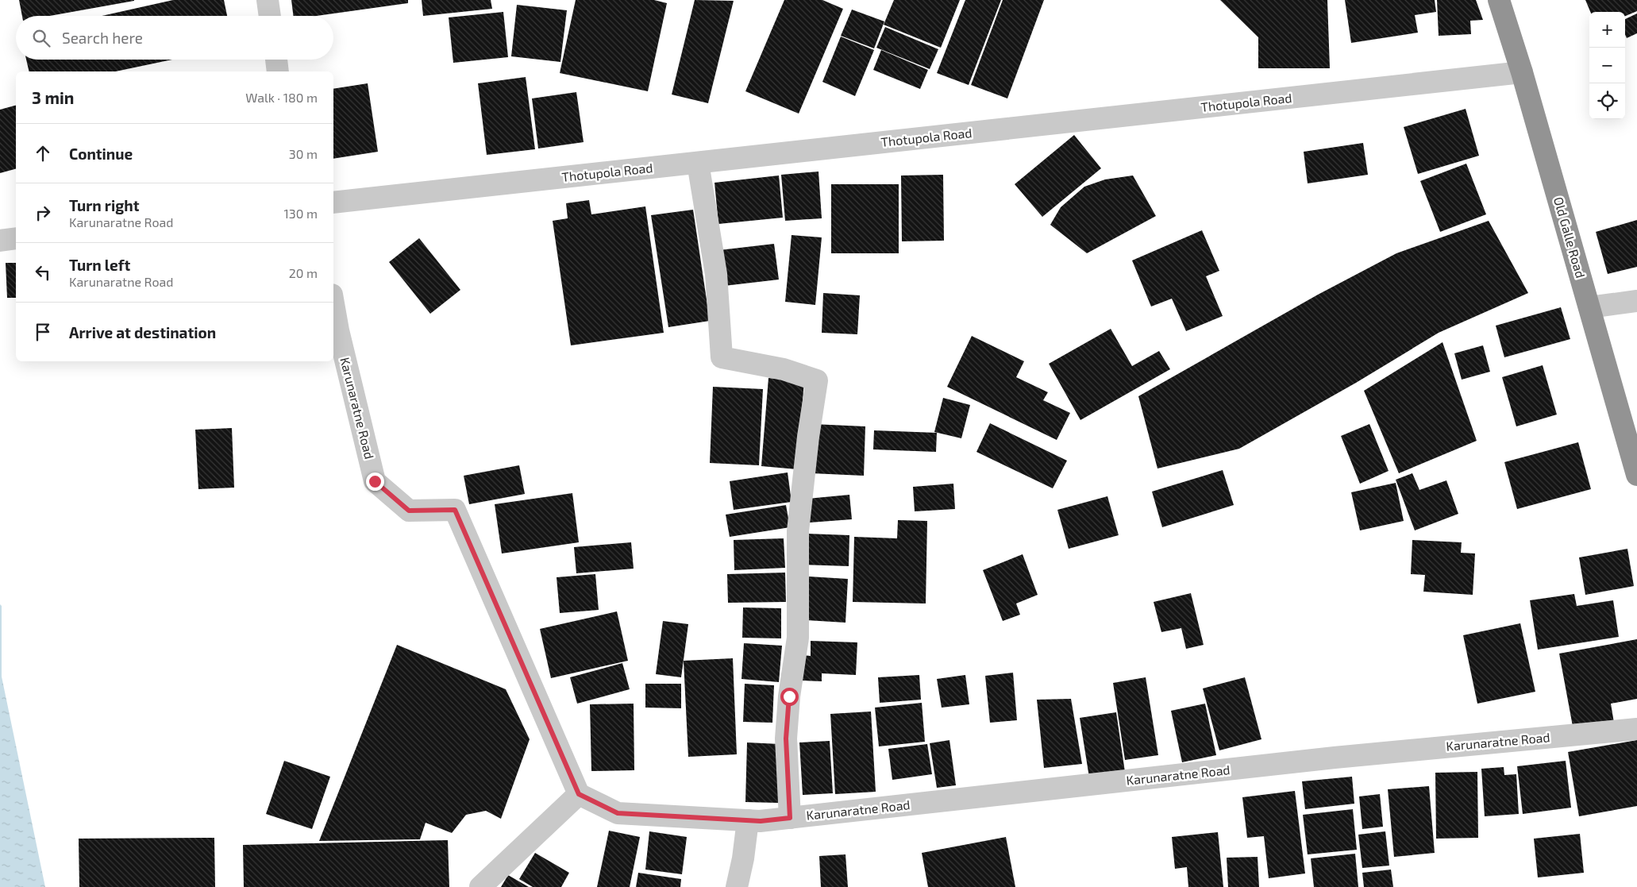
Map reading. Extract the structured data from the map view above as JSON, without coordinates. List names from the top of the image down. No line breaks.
{"streets":{"highway":["Old Galle Road"],"street":["Thotupola Road","Karunaratne Road"]},"crossings":[["Thotupola Road","Old Galle Road"]],"page":{"map_buttons":["+","−"],"search":"Search here","heading":["3 min","Walk · 180 m"],"list":[["Continue","30 m"],["Turn right","Karunaratne Road","130 m"],["Turn left","Karunaratne Road","20 m"],"Arrive at destination"]}}
